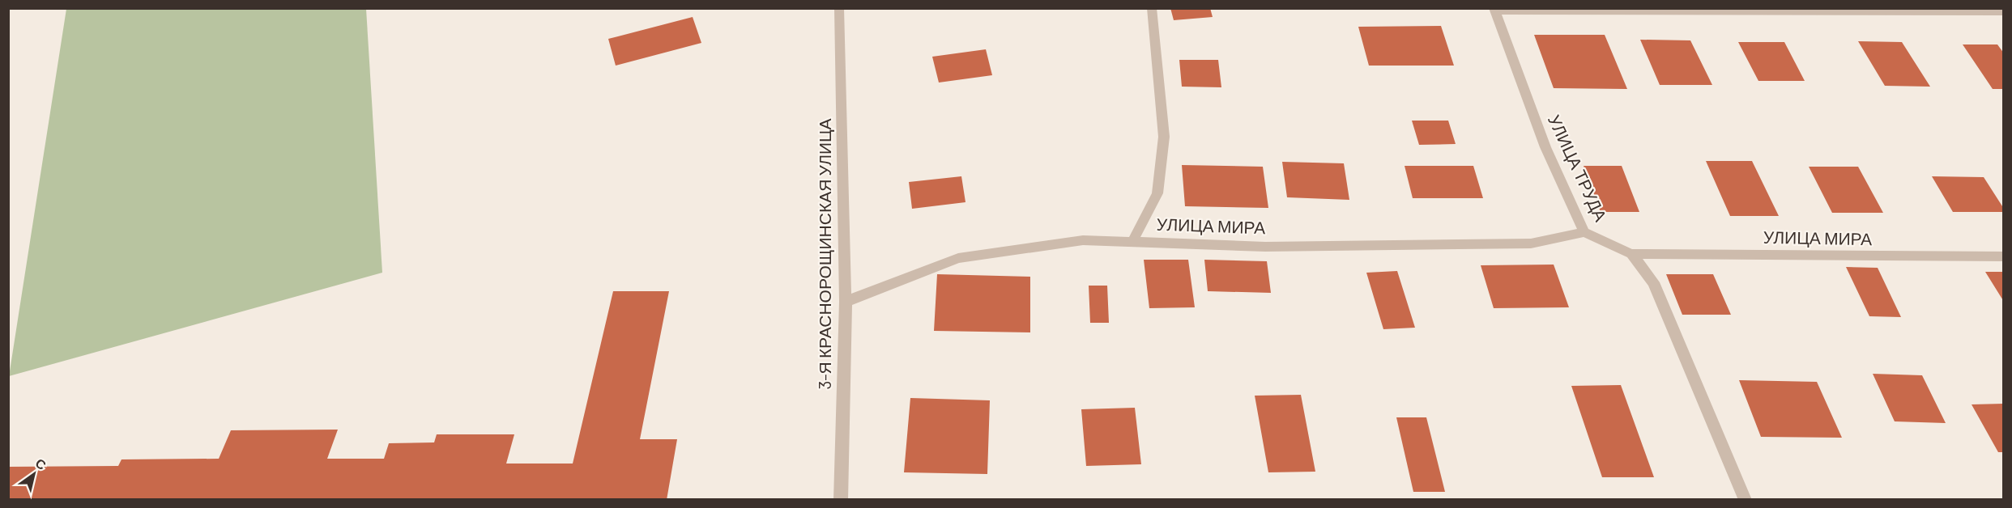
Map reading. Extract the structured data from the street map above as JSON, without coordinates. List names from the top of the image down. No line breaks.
{"streets":{"street":["УЛИЦА ТРУДА","УЛИЦА МИРА","3-Я КРАСНОРОЩИНСКАЯ УЛИЦА"]},"crossings":[["УЛИЦА ТРУДА","УЛИЦА МИРА"],["УЛИЦА МИРА","3-Я КРАСНОРОЩИНСКАЯ УЛИЦА"]],"north":"top right"}
